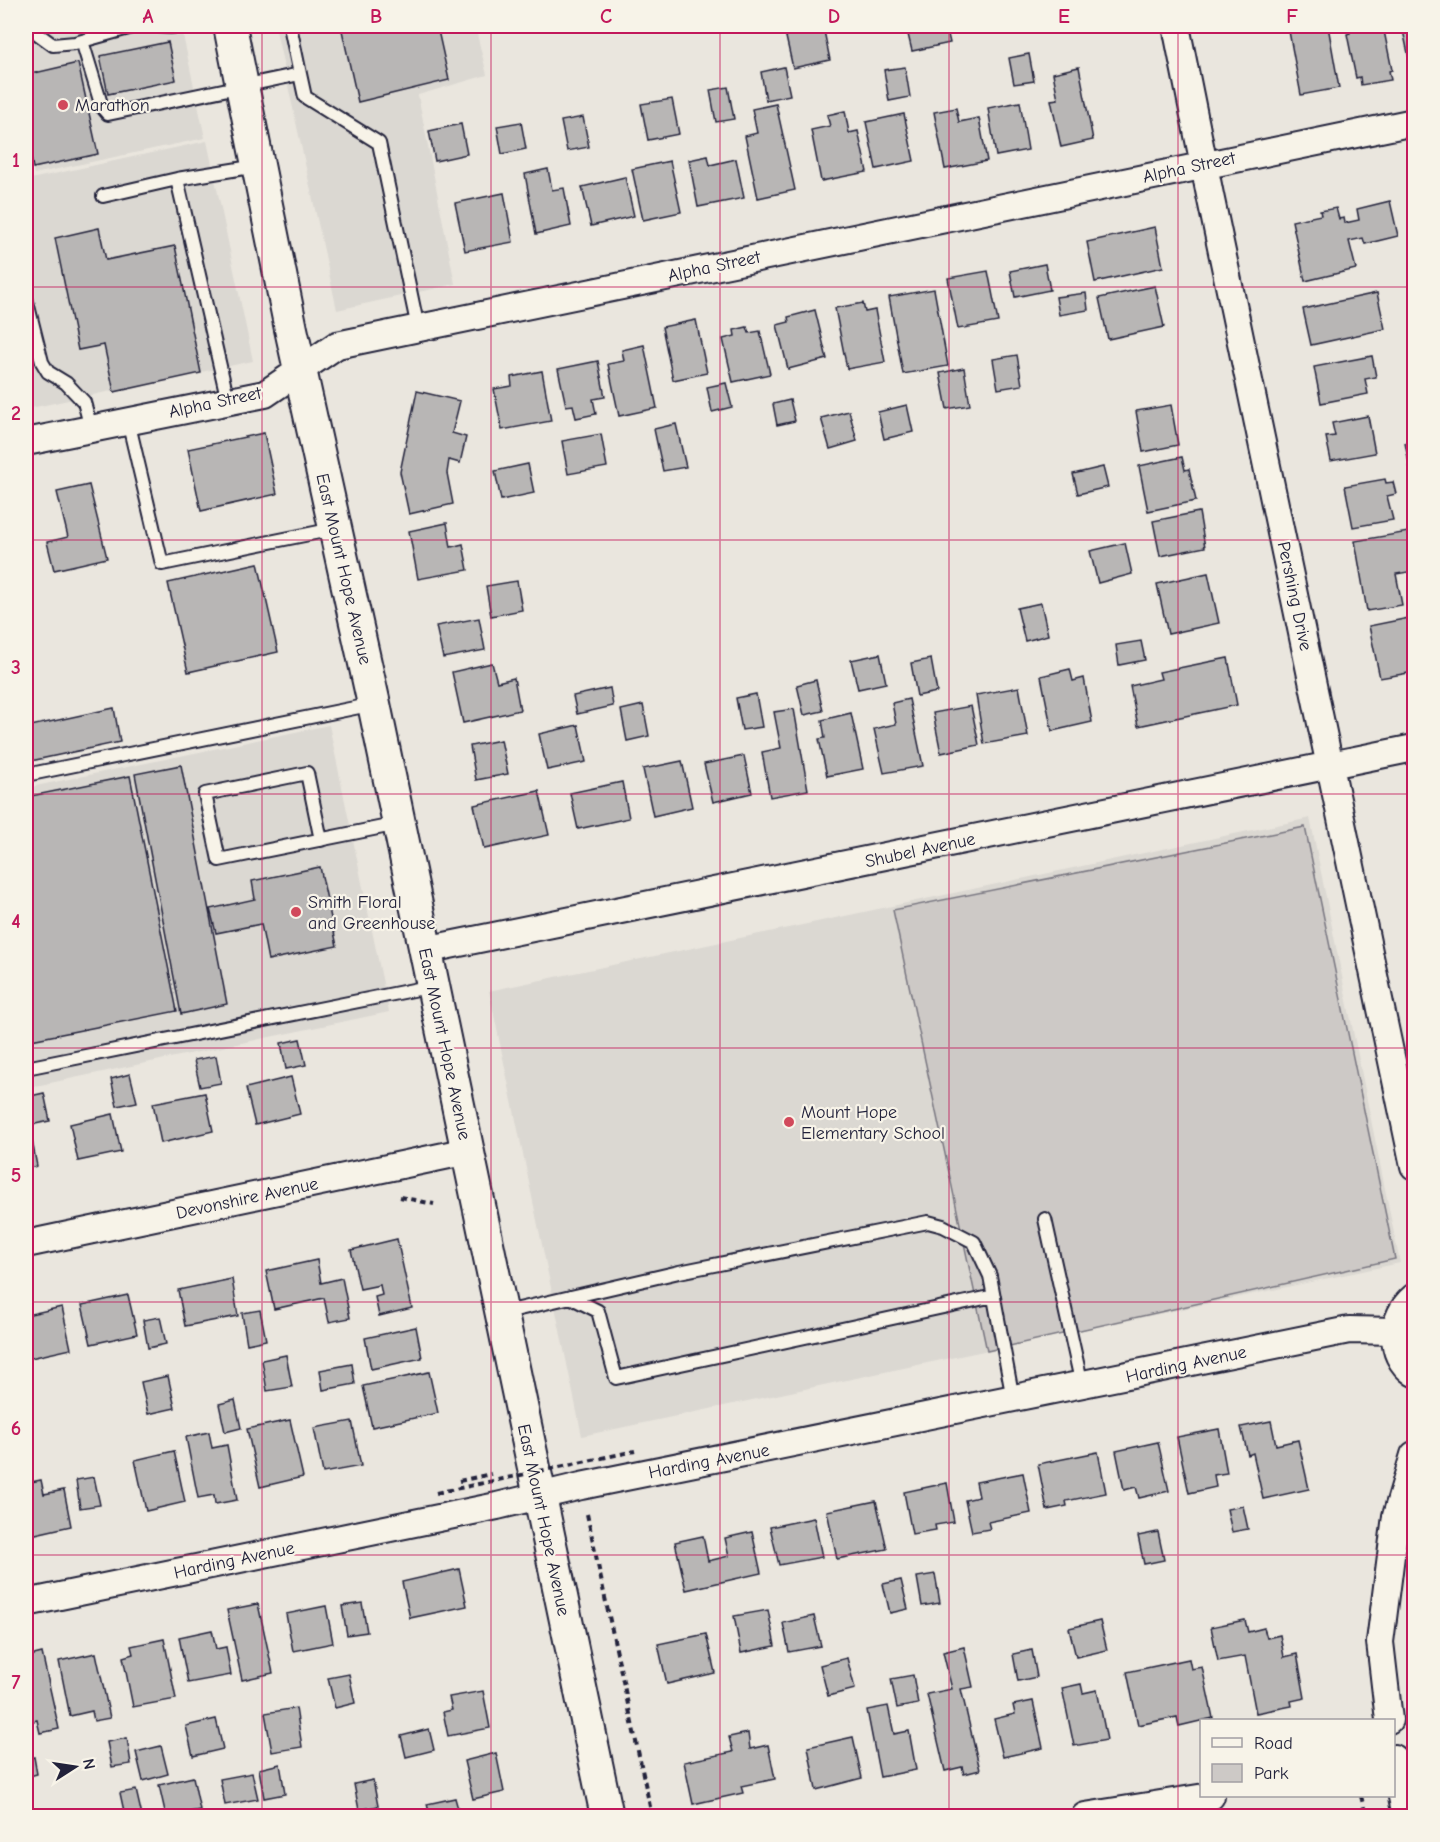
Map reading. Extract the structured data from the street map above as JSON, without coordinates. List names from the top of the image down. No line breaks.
{"streets":{"street":["Alpha Street","East Mount Hope Avenue","Pershing Drive","Shubel Avenue","Devonshire Avenue","Harding Avenue"]},"crossings":[["Alpha Street","East Mount Hope Avenue"],["Alpha Street","Pershing Drive"],["East Mount Hope Avenue","Shubel Avenue"],["East Mount Hope Avenue","Devonshire Avenue"],["East Mount Hope Avenue","Harding Avenue"],["Pershing Drive","Shubel Avenue"]],"places":["Marathon","Smith Floral and Greenhouse","Mount Hope Elementary School"],"legend":["Road","Park"],"north":"right","grid":{"columns":["A","B","C","D","E","F"],"rows":["1","2","3","4","5","6","7"]}}
